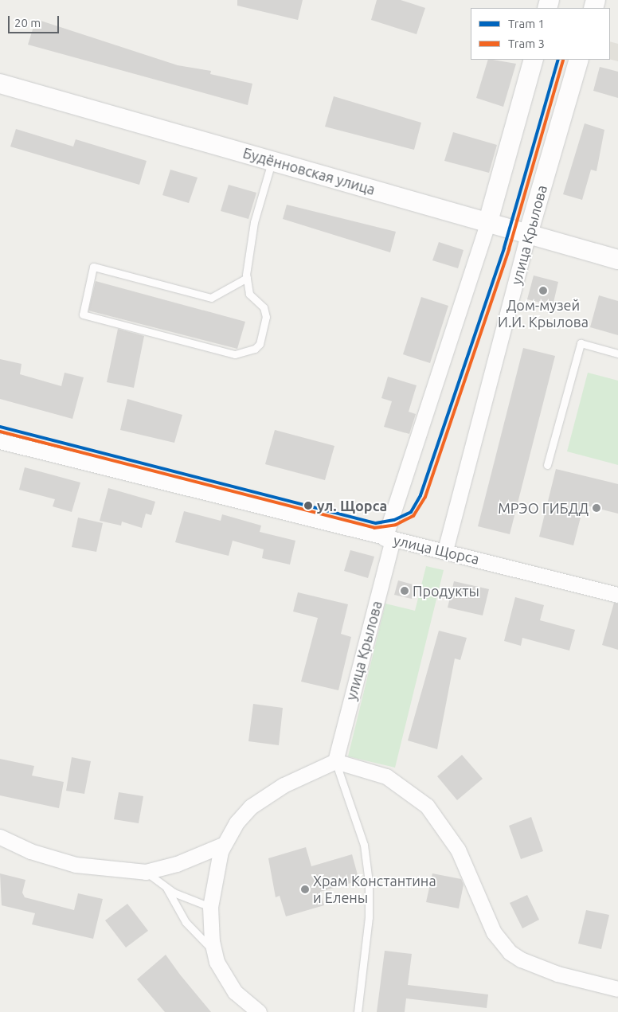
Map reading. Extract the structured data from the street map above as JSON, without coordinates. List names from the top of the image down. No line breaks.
{"streets":{"street":["Будённовская улица","улица Крылова","улица Щорса"]},"crossings":[["Будённовская улица","улица Крылова"],["улица Крылова","улица Щорса"]],"places":["Дом-музей И.И. Крылова","ул. Щорса","МРЭО ГИБДД","Продукты","Храм Константина и Елены"],"lines":["tram line 1","tram line 3"],"legend":["Tram 1","Tram 3"],"scale_bar":"20 m"}
